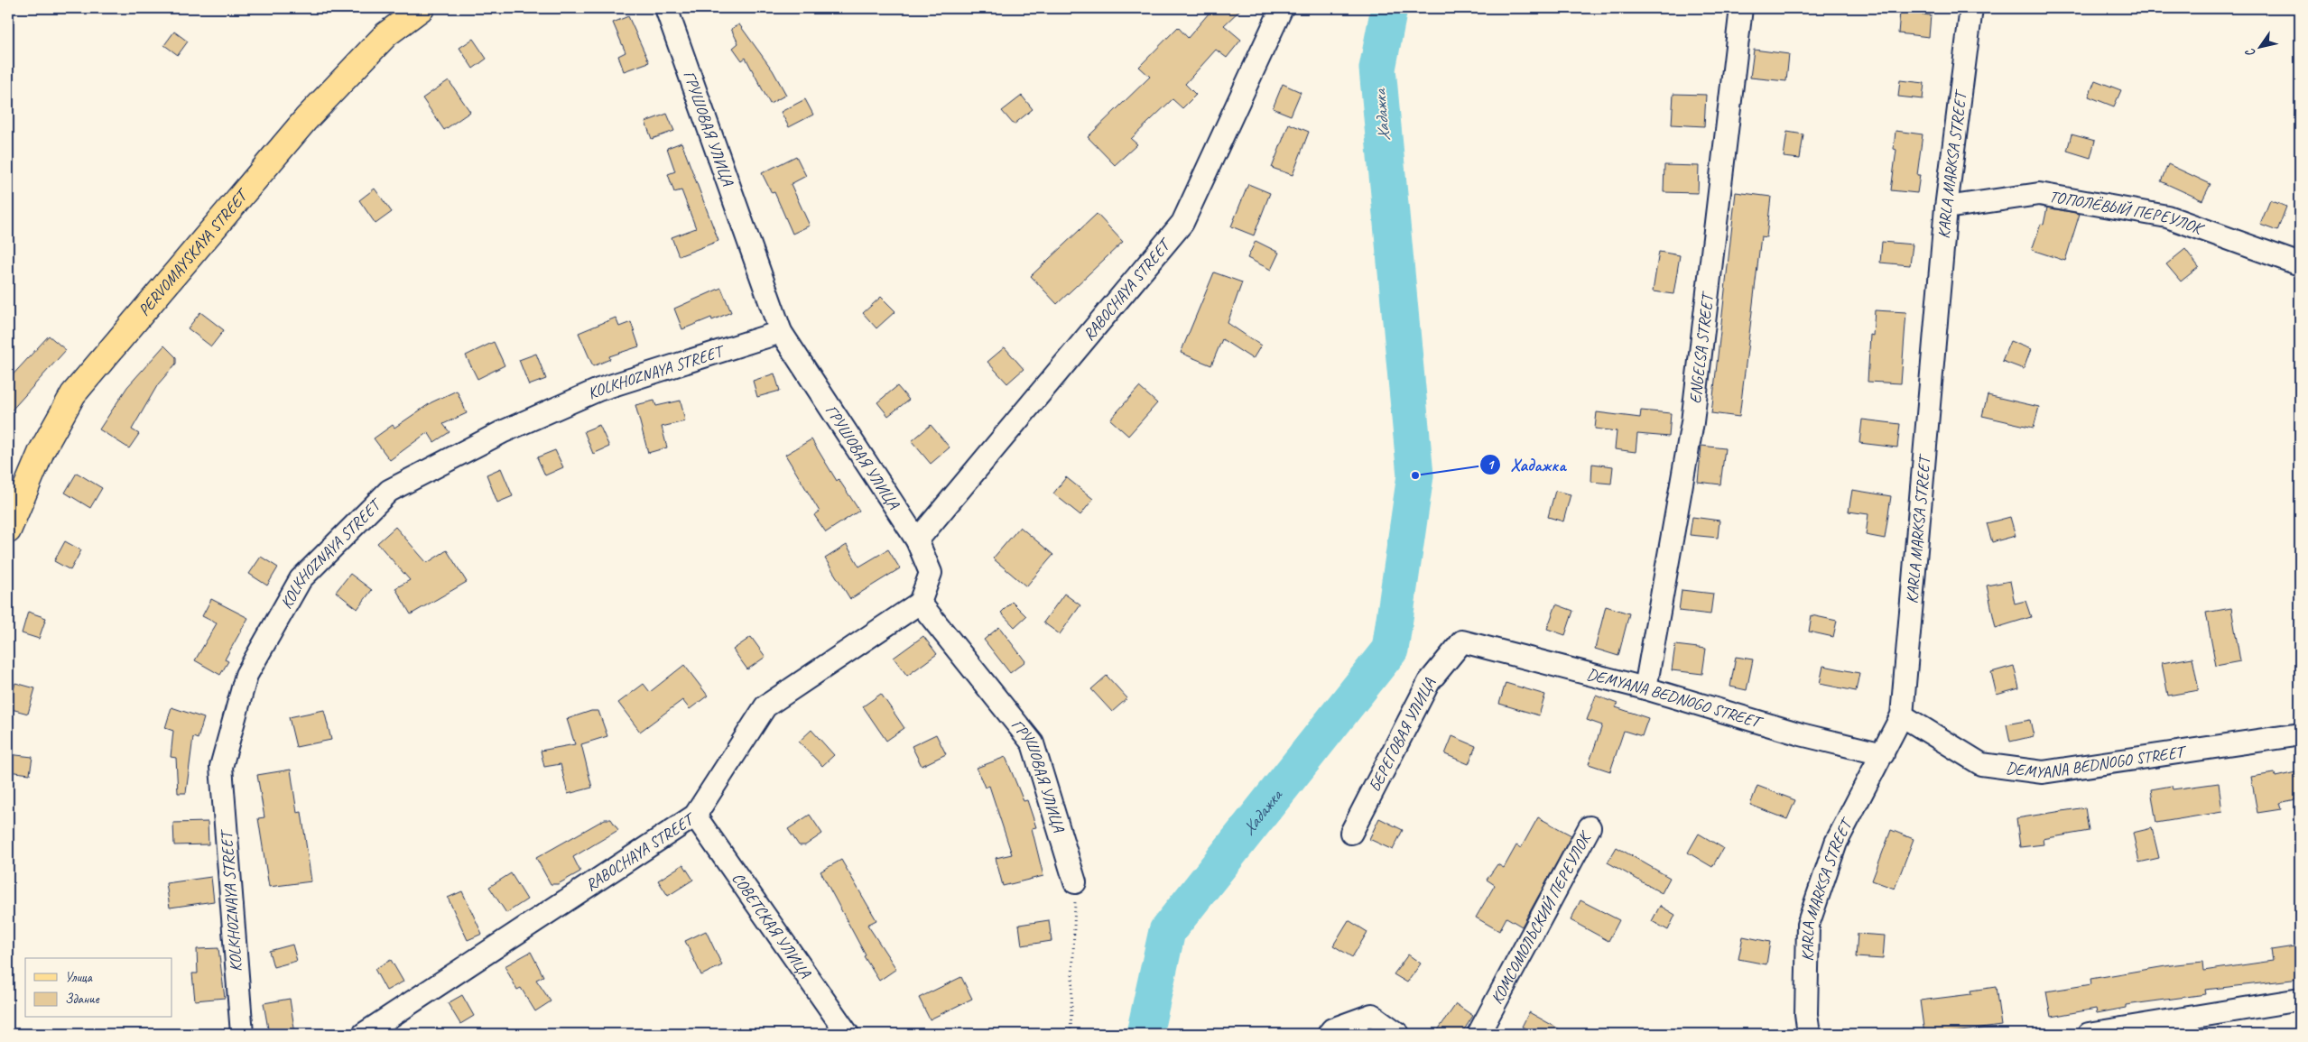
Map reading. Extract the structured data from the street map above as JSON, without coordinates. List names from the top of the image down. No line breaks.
{"streets":{"main road":["PERVOMAYSKAYA STREET"],"street":["ГРУШОВАЯ УЛИЦА","KARLA MARKSA STREET","ТОПОЛЁВЫЙ ПЕРЕУЛОК","RABOCHAYA STREET","ENGELSA STREET","KOLKHOZNAYA STREET","DEMYANA BEDNOGO STREET","БЕРЕГОВАЯ УЛИЦА","КОМСОМОЛЬСКИЙ ПЕРЕУЛОК","СОВЕТСКАЯ УЛИЦА"]},"crossings":[["ГРУШОВАЯ УЛИЦА","RABOCHAYA STREET"],["ГРУШОВАЯ УЛИЦА","KOLKHOZNAYA STREET"],["KARLA MARKSA STREET","ТОПОЛЁВЫЙ ПЕРЕУЛОК"],["KARLA MARKSA STREET","DEMYANA BEDNOGO STREET"],["RABOCHAYA STREET","СОВЕТСКАЯ УЛИЦА"],["ENGELSA STREET","DEMYANA BEDNOGO STREET"],["DEMYANA BEDNOGO STREET","БЕРЕГОВАЯ УЛИЦА"]],"water":["Хадажка"],"places":["Хадажка"],"legend":["Улица","Здание"],"north":"bottom left"}
